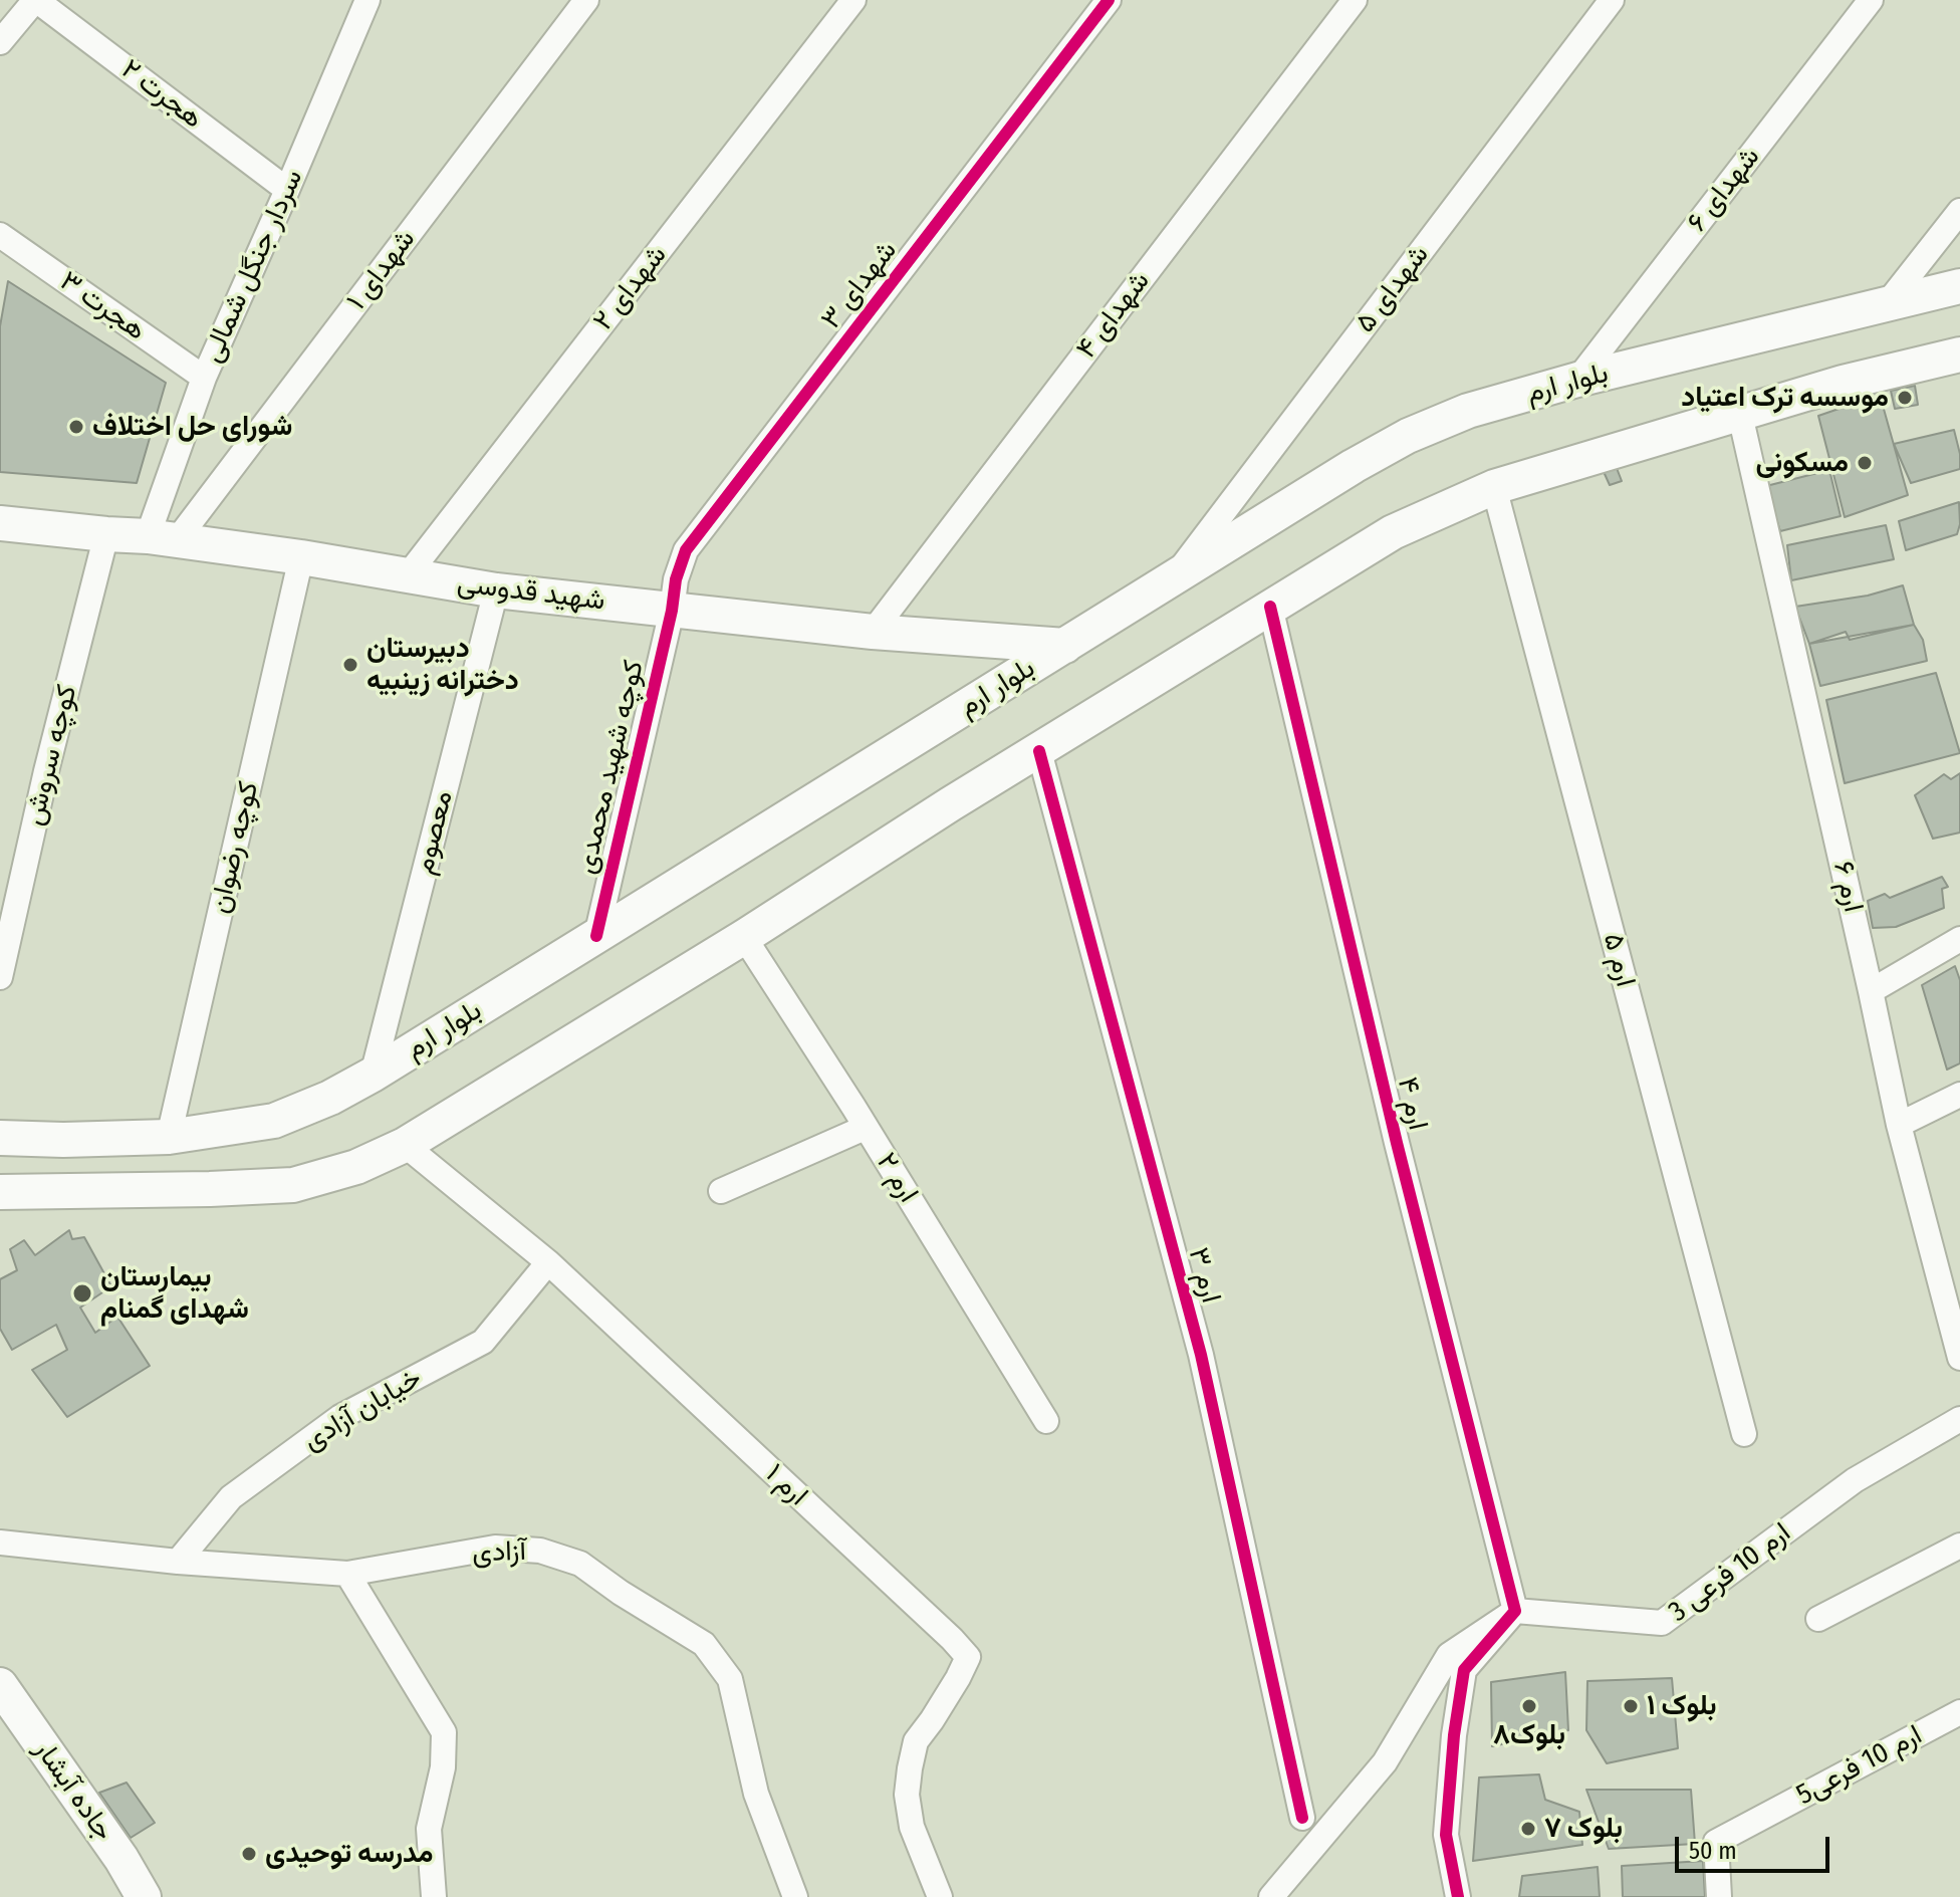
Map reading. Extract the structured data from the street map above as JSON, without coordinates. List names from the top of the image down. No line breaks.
{"streets":{"main road":["بلوار ارم","شهید قدوسی","جاده آبشار"],"street":["هجرت ۲","شهدای ۶","سردار جنگل شمالی","شهدای ۱","شهدای ۳","شهدای ۲","شهدای ۵","هجرت ۳","شهدای ۴","کوچه سروش","کوچه شهید محمدی","معصوم","کوچه رضوان","ارم ۶","ارم ۵","ارم ۴","ارم ۲","ارم ۳","خیابان آزادی","ارم ۱","آزادی","ارم 10 فرعی 3","ارم 10 فرعی5"]},"crossings":[["هجرت ۲","سردار جنگل شمالی"],["شهدای ۶","بلوار ارم"],["سردار جنگل شمالی","شهدای ۱"],["سردار جنگل شمالی","هجرت ۳"],["سردار جنگل شمالی","شهید قدوسی"],["شهدای ۱","شهید قدوسی"],["شهدای ۳","شهید قدوسی"],["شهدای ۳","کوچه شهید محمدی"],["شهدای ۲","شهید قدوسی"],["شهدای ۵","بلوار ارم"],["شهدای ۴","شهید قدوسی"],["بلوار ارم","شهید قدوسی"],["بلوار ارم","کوچه شهید محمدی"],["بلوار ارم","معصوم"],["بلوار ارم","کوچه رضوان"],["شهید قدوسی","کوچه سروش"],["شهید قدوسی","کوچه شهید محمدی"],["شهید قدوسی","معصوم"],["شهید قدوسی","کوچه رضوان"],["ارم ۴","ارم 10 فرعی 3"],["خیابان آزادی","ارم ۱"],["خیابان آزادی","آزادی"]],"places":["موسسه ترک اعتیاد","شورای حل اختلاف","مسکونی","دبیرستان دخترانه زینبیه","بیمارستان شهدای گمنام","بلوک۸","بلوک ۱","بلوک ۷","مدرسه توحیدی"],"scale_bar":"50 m"}
